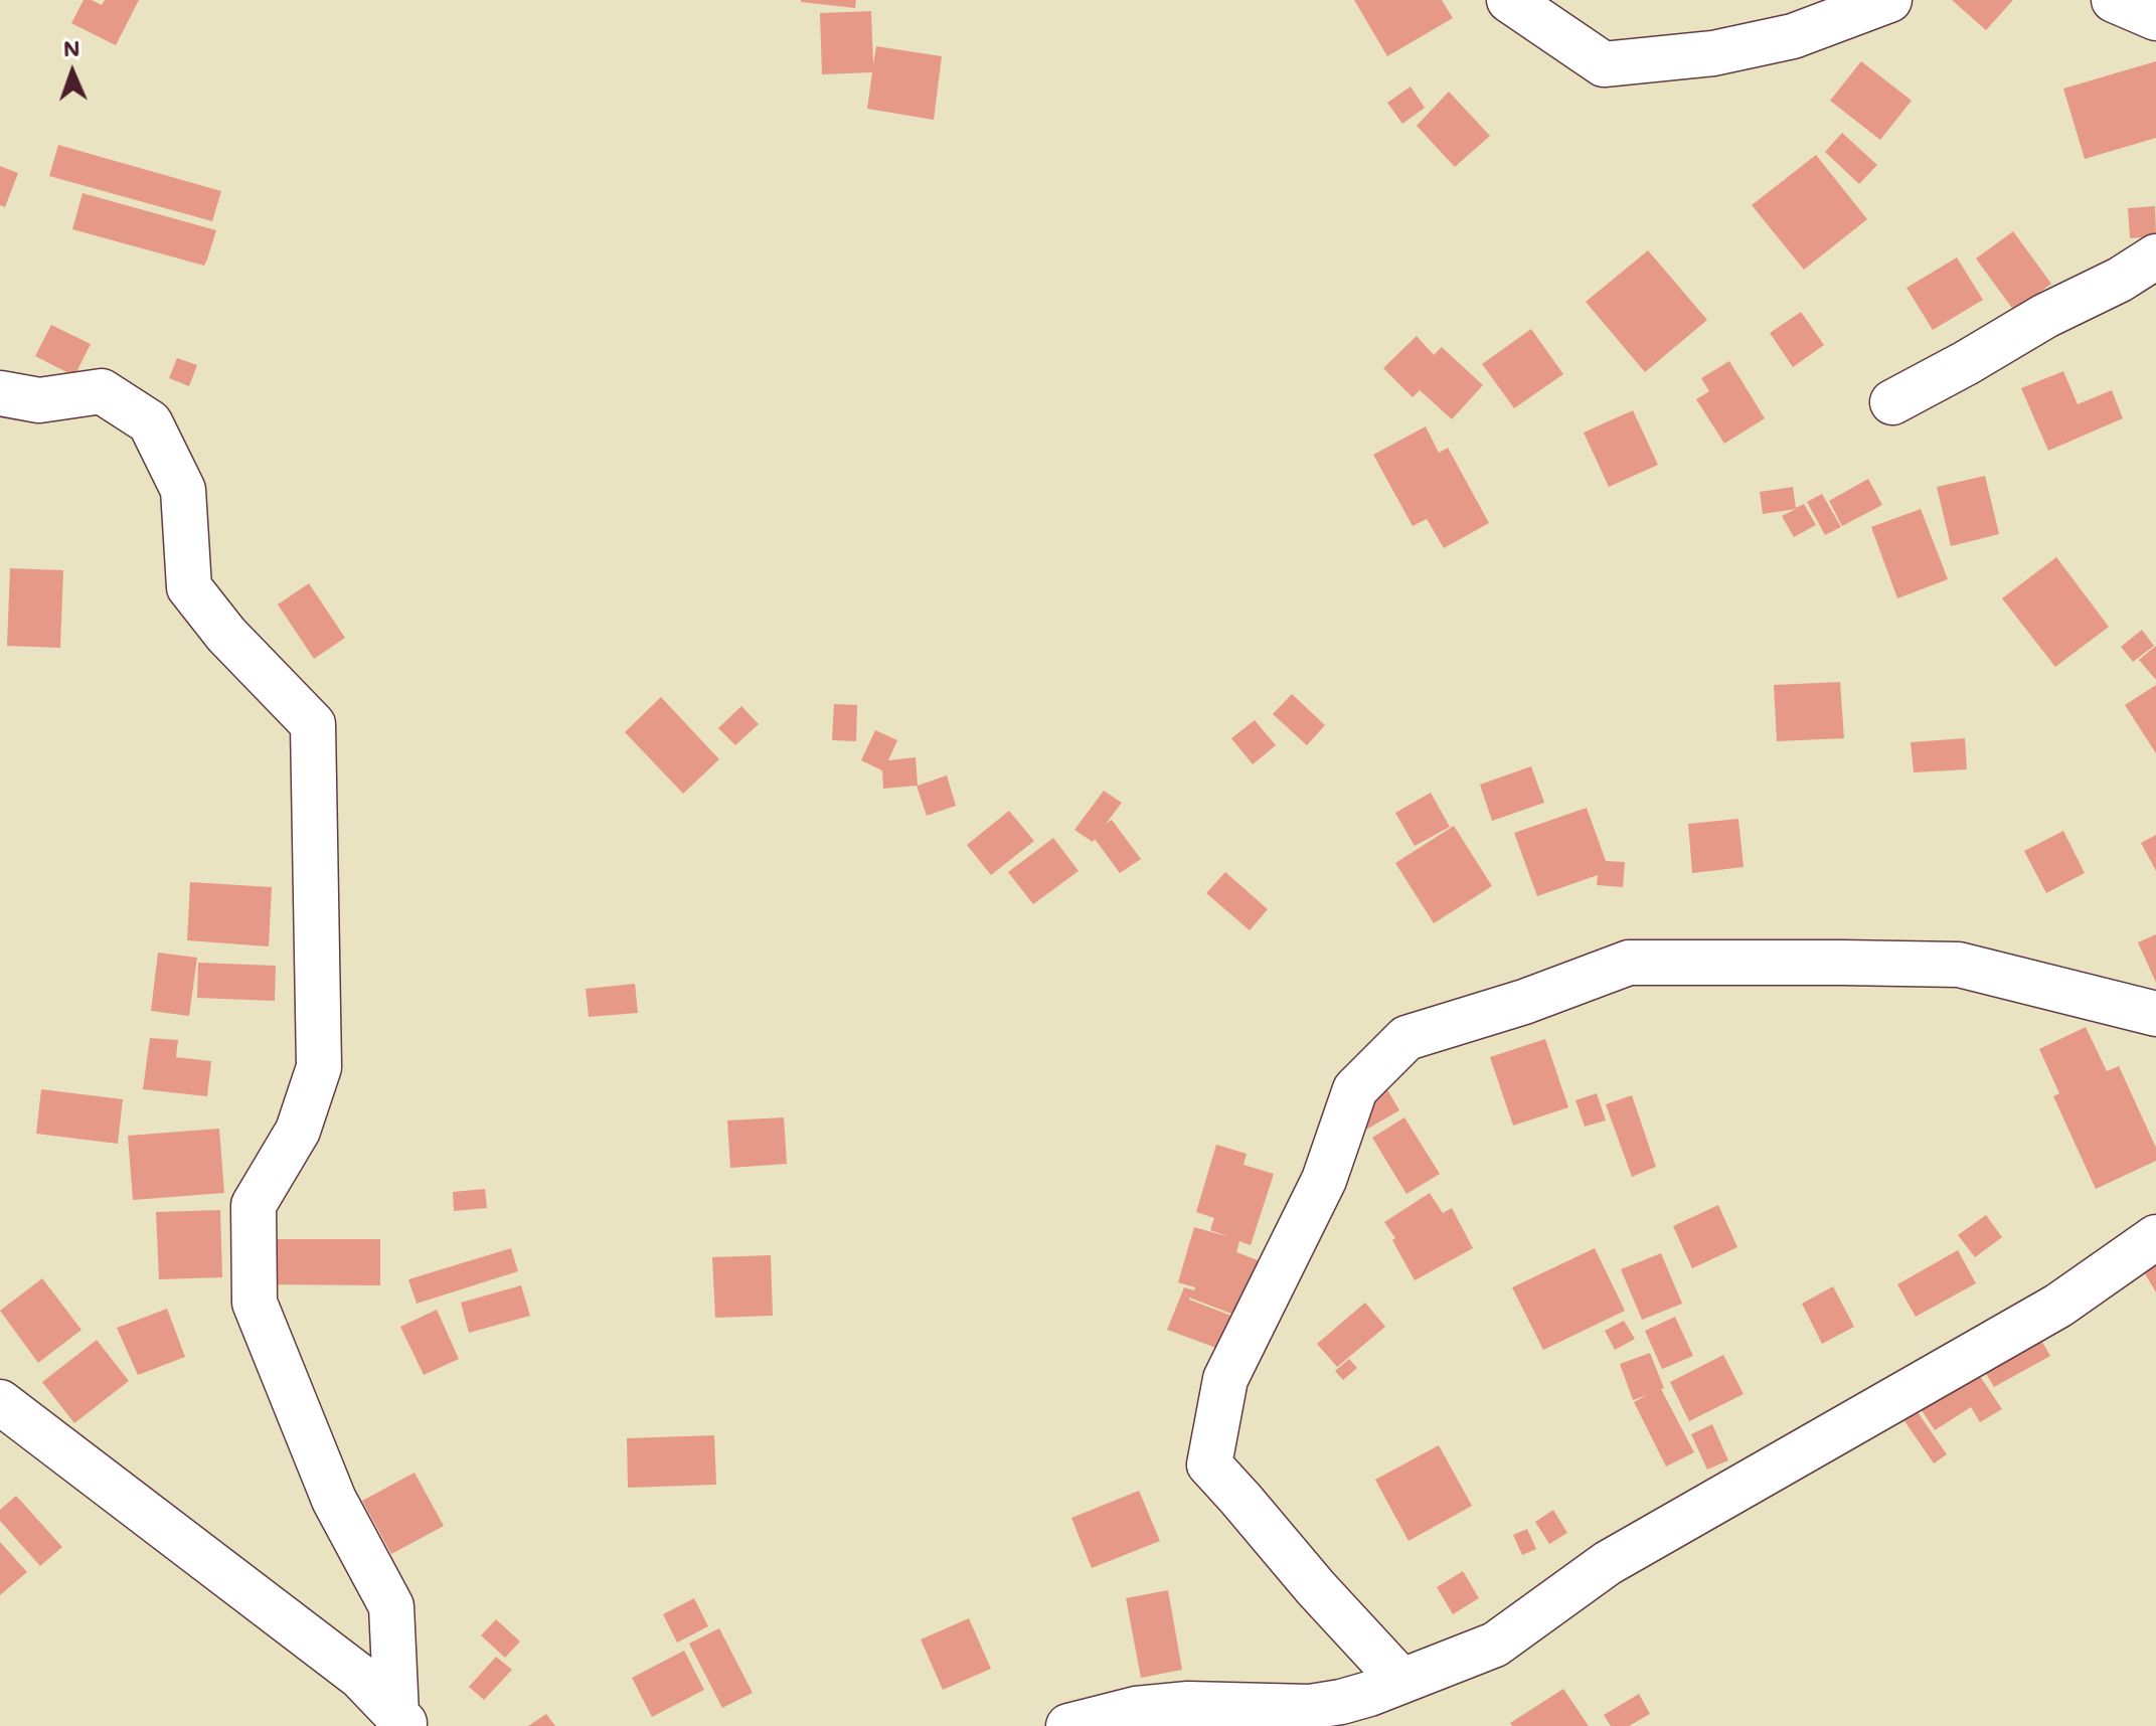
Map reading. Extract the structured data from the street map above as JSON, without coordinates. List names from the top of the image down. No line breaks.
{"north":"top"}
